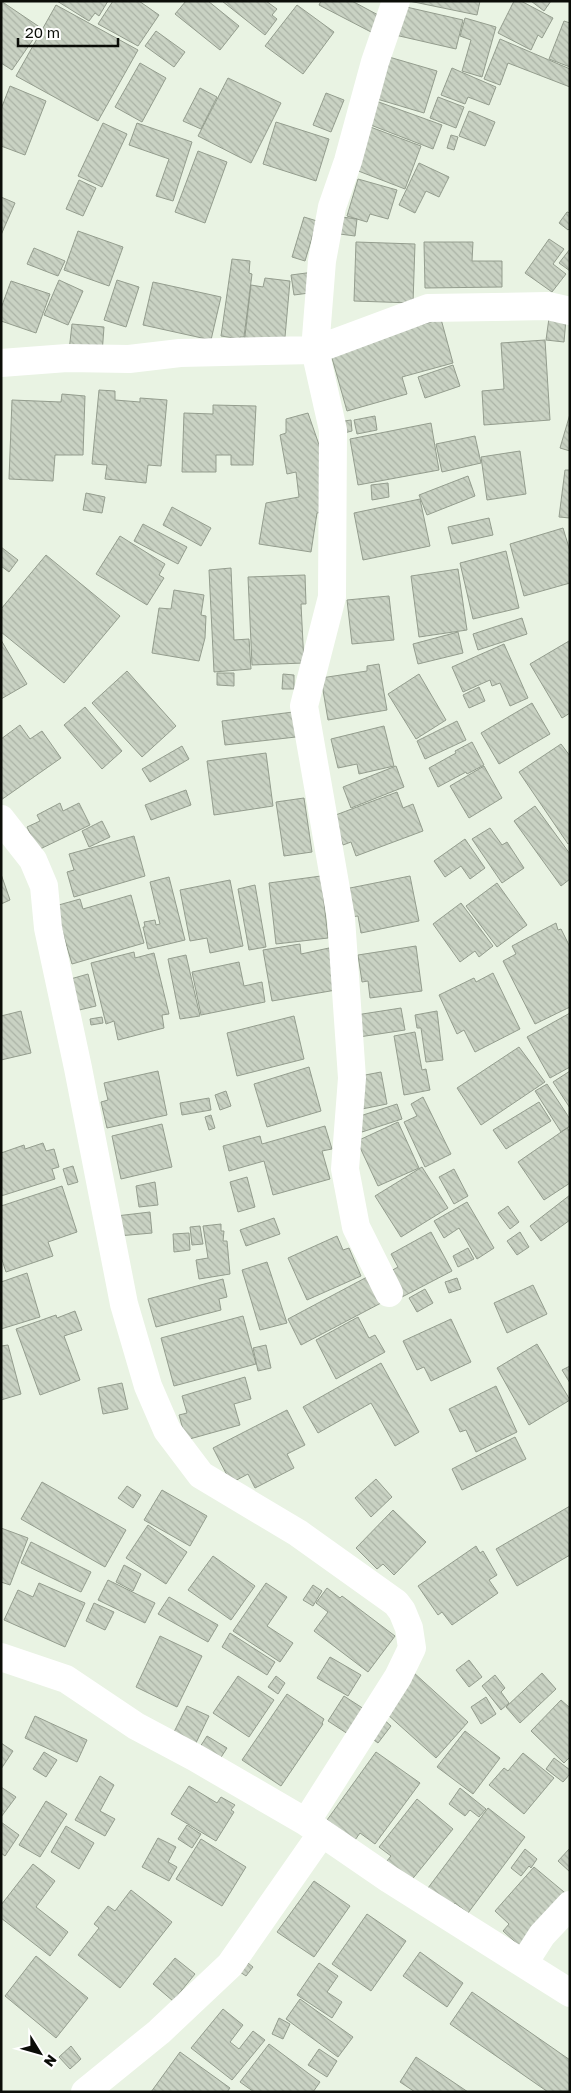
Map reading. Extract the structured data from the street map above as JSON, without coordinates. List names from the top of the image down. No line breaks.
{"scale_bar":"20 m","north":"bottom right"}
